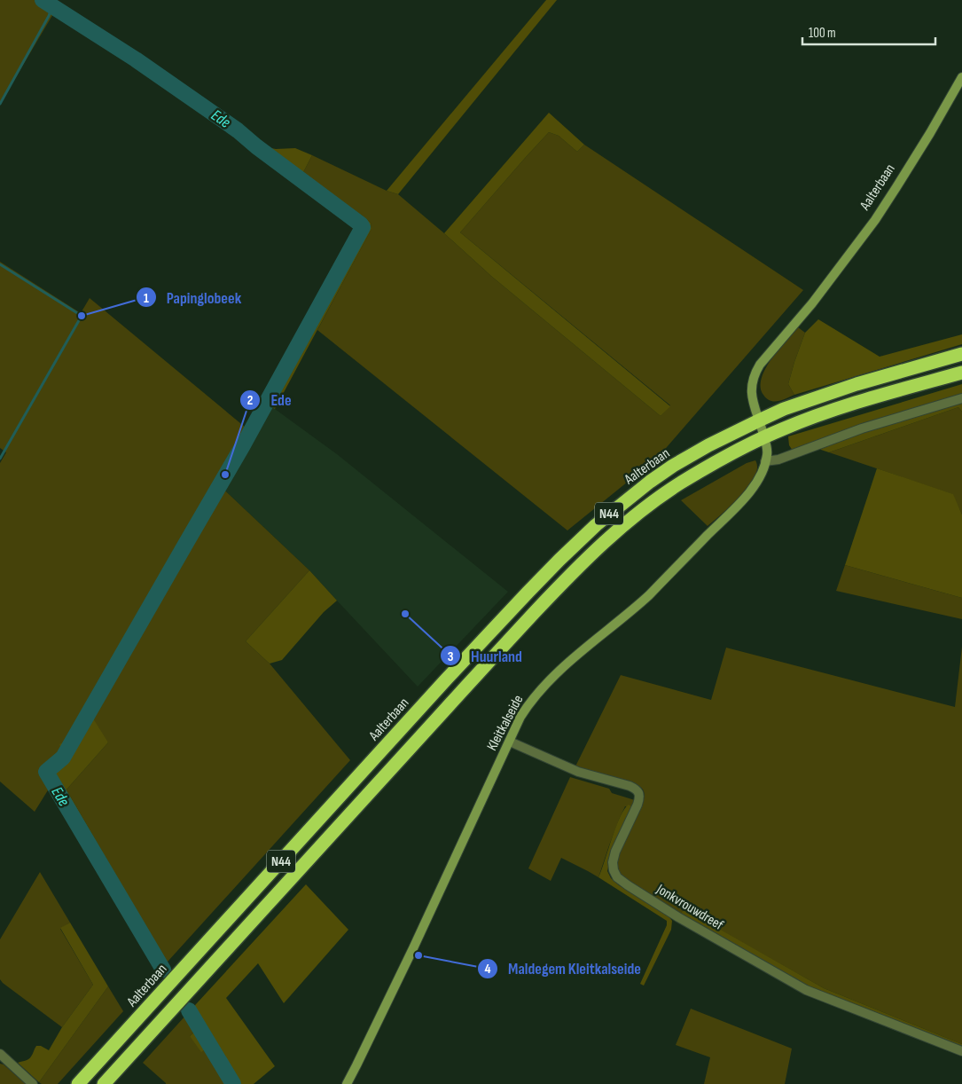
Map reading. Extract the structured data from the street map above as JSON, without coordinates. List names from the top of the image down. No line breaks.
{"streets":{"highway":["Aalterbaan","N44"],"street":["Kleitkalseide","Jonkvrouwdreef"]},"crossings":[["Aalterbaan","N44"],["Aalterbaan","Kleitkalseide"],["N44","Kleitkalseide"],["Kleitkalseide","Jonkvrouwdreef"]],"water":["Ede"],"places":["Papinglobeek","Ede","Huurland","Maldegem Kleitkalseide"],"scale_bar":"100 m"}
